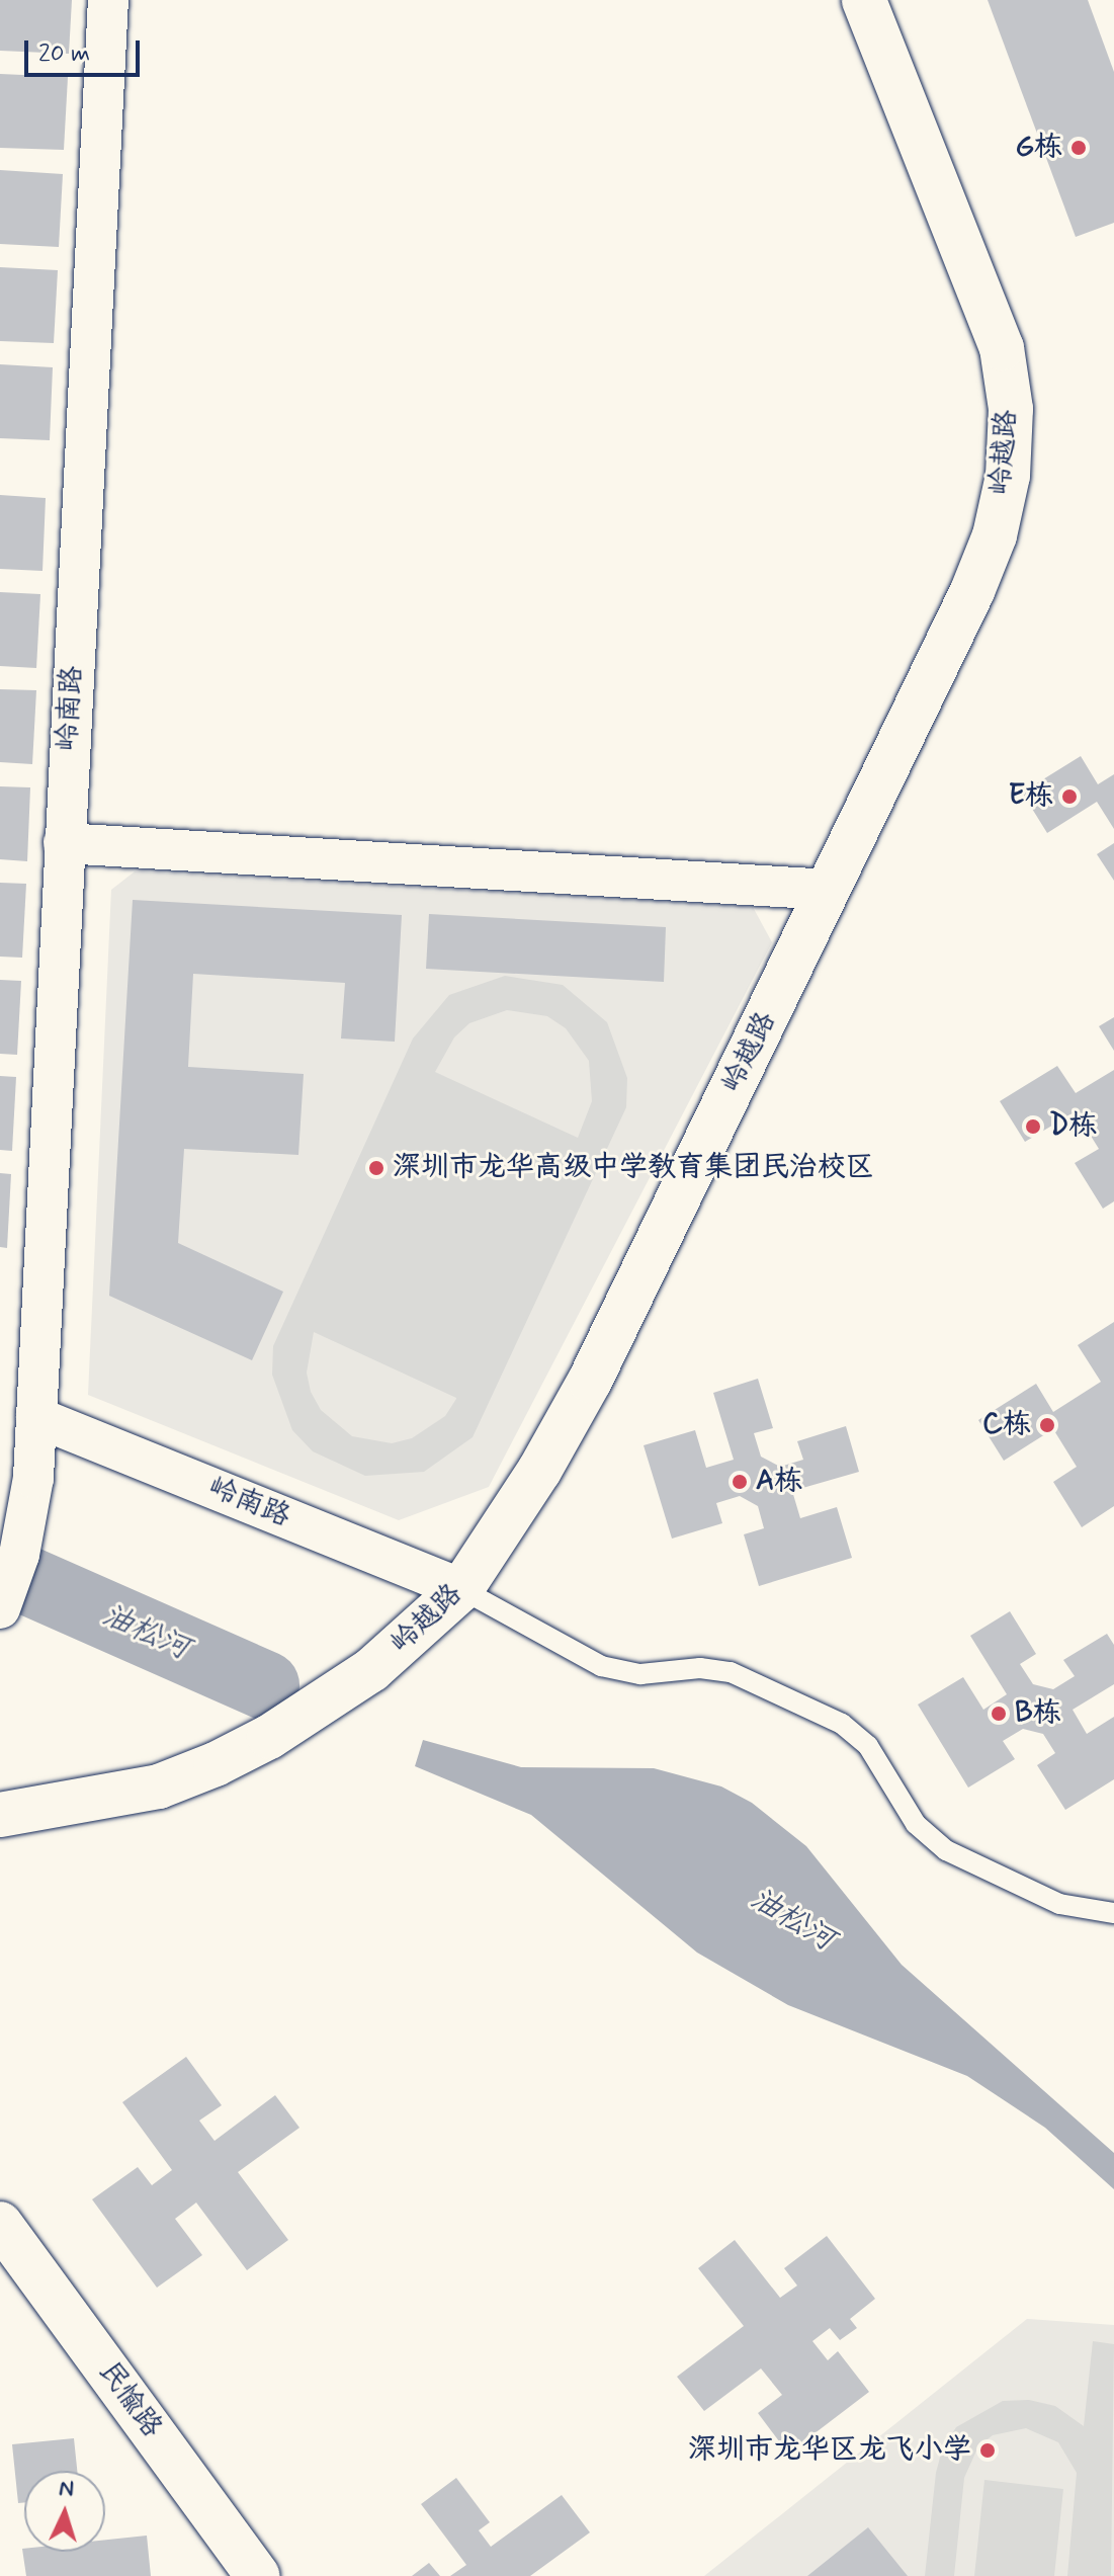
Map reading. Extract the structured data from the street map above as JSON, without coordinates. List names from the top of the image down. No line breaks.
{"streets":{"street":["岭越路","岭南路","民愉路"]},"crossings":[["岭越路","岭南路"]],"water":["油松河"],"places":["G栋","E栋","D栋","深圳市龙华高级中学教育集团民治校区","C栋","A栋","B栋","深圳市龙华区龙飞小学"],"scale_bar":"20 m","north":"top"}
